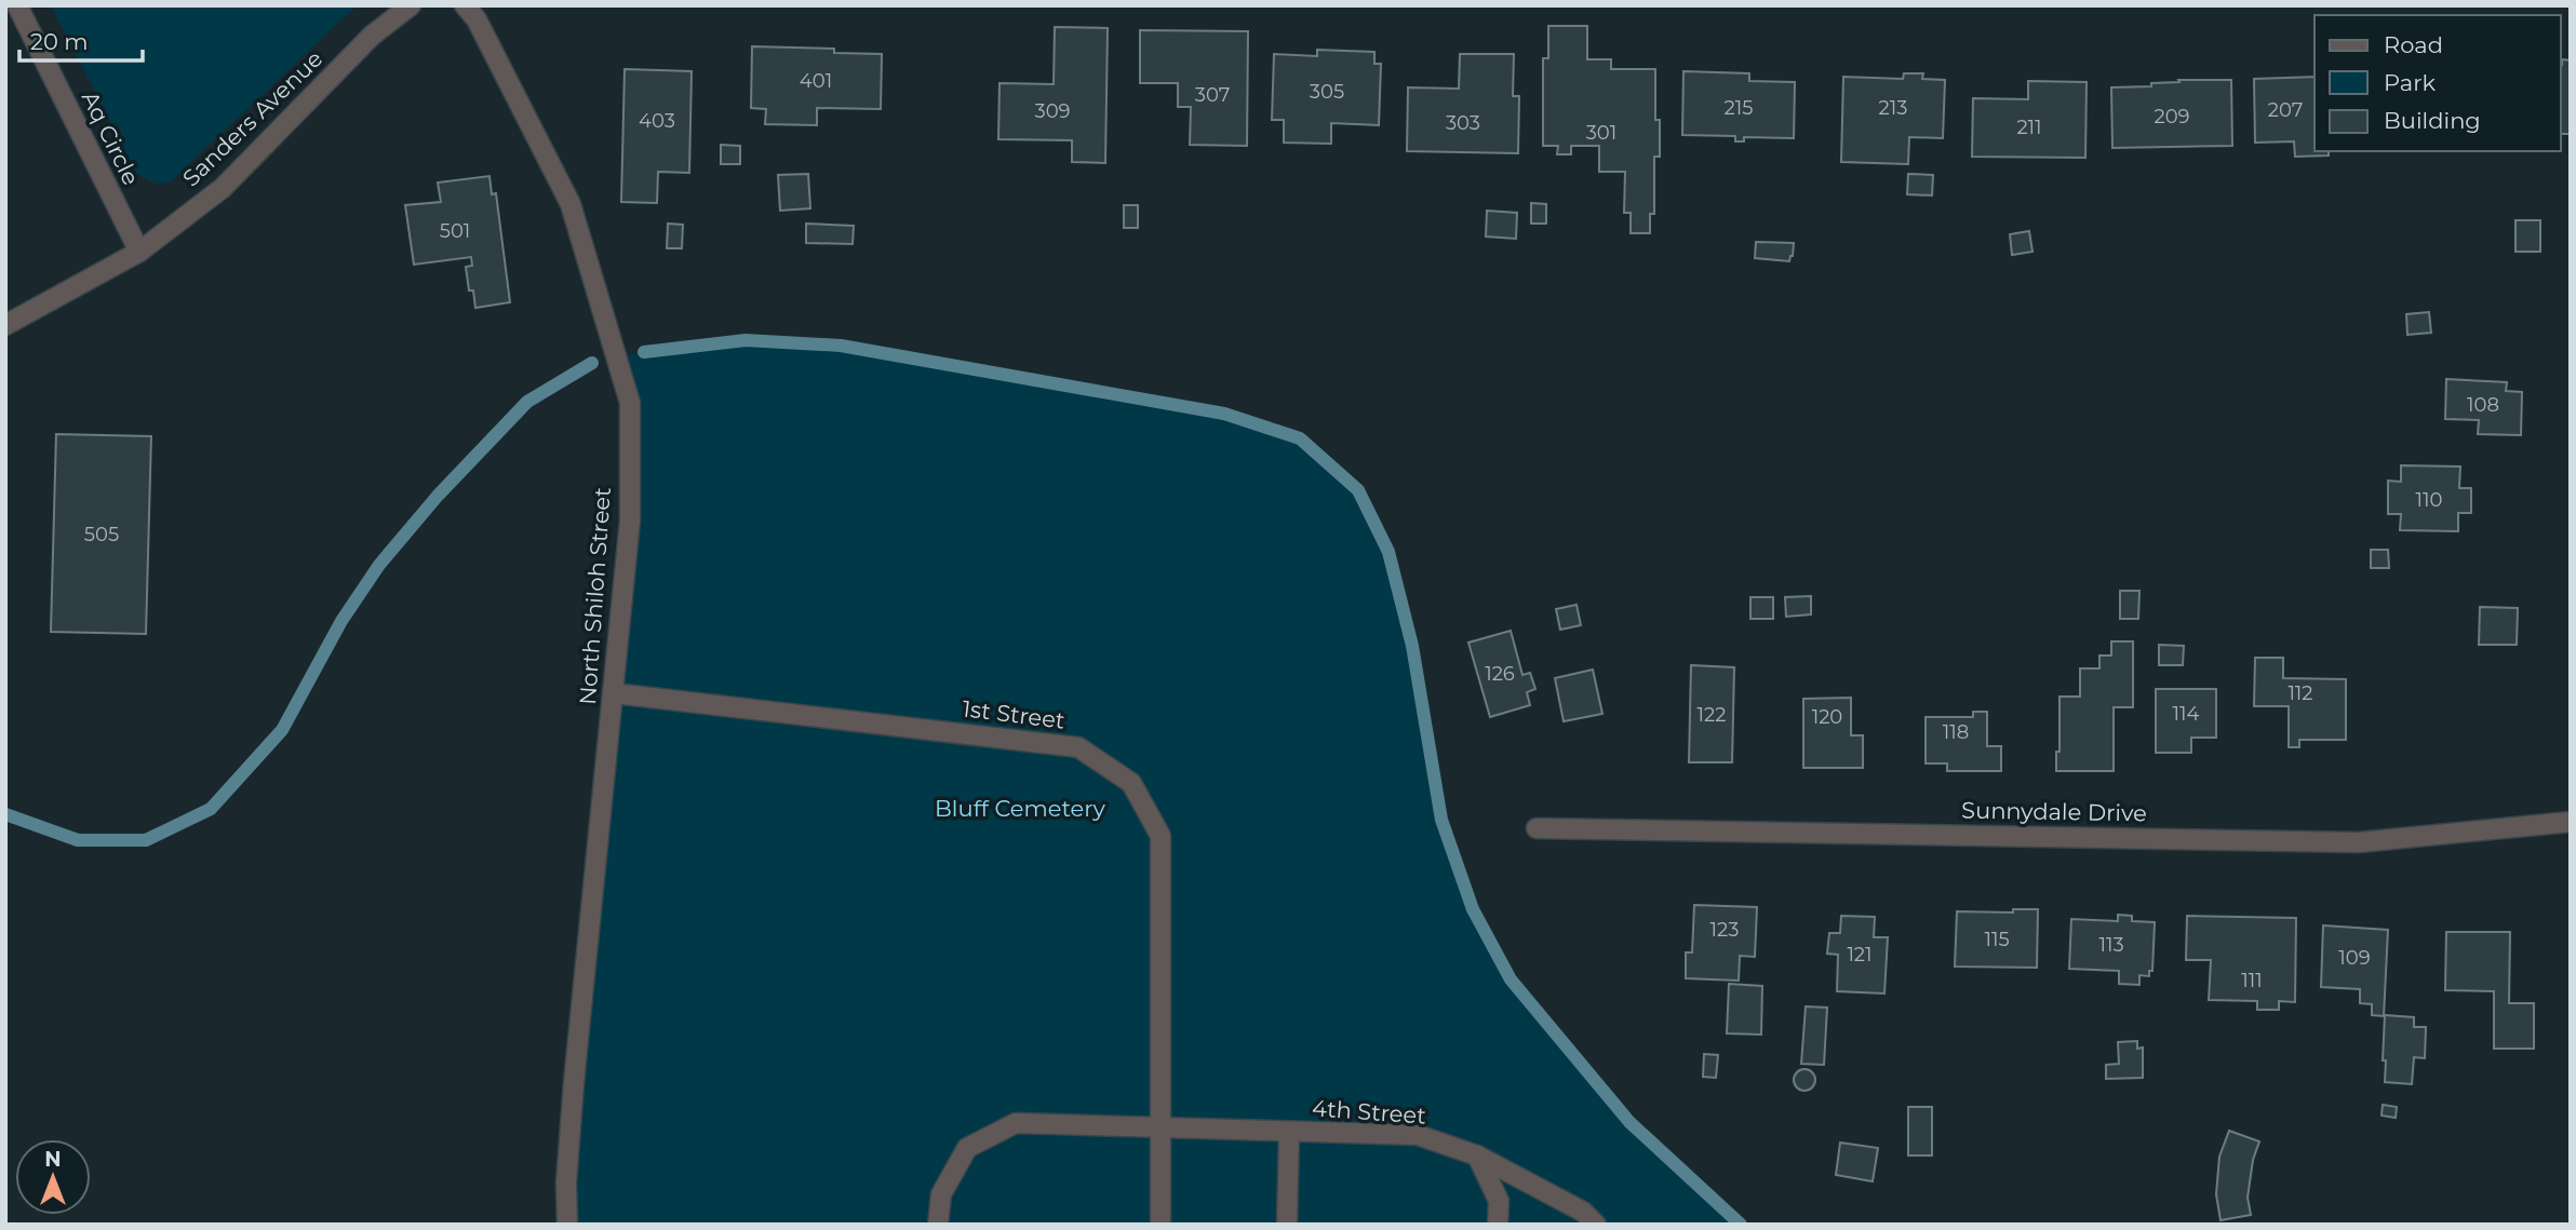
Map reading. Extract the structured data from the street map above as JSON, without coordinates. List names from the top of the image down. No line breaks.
{"streets":{"street":["Sanders Avenue","Aq Circle","North Shiloh Street","1st Street","Sunnydale Drive","4th Street"]},"crossings":[["Sanders Avenue","Aq Circle"],["North Shiloh Street","1st Street"],["1st Street","4th Street"]],"parks":["Bluff Cemetery"],"house_numbers":["401","305","307","215","213","207","309","209","403","303","211","301","501","108","110","505","126","112","114","122","120","118","123","115","113","121","109","111"],"legend":["Road","Park","Building"],"scale_bar":"20 m","north":"top"}
